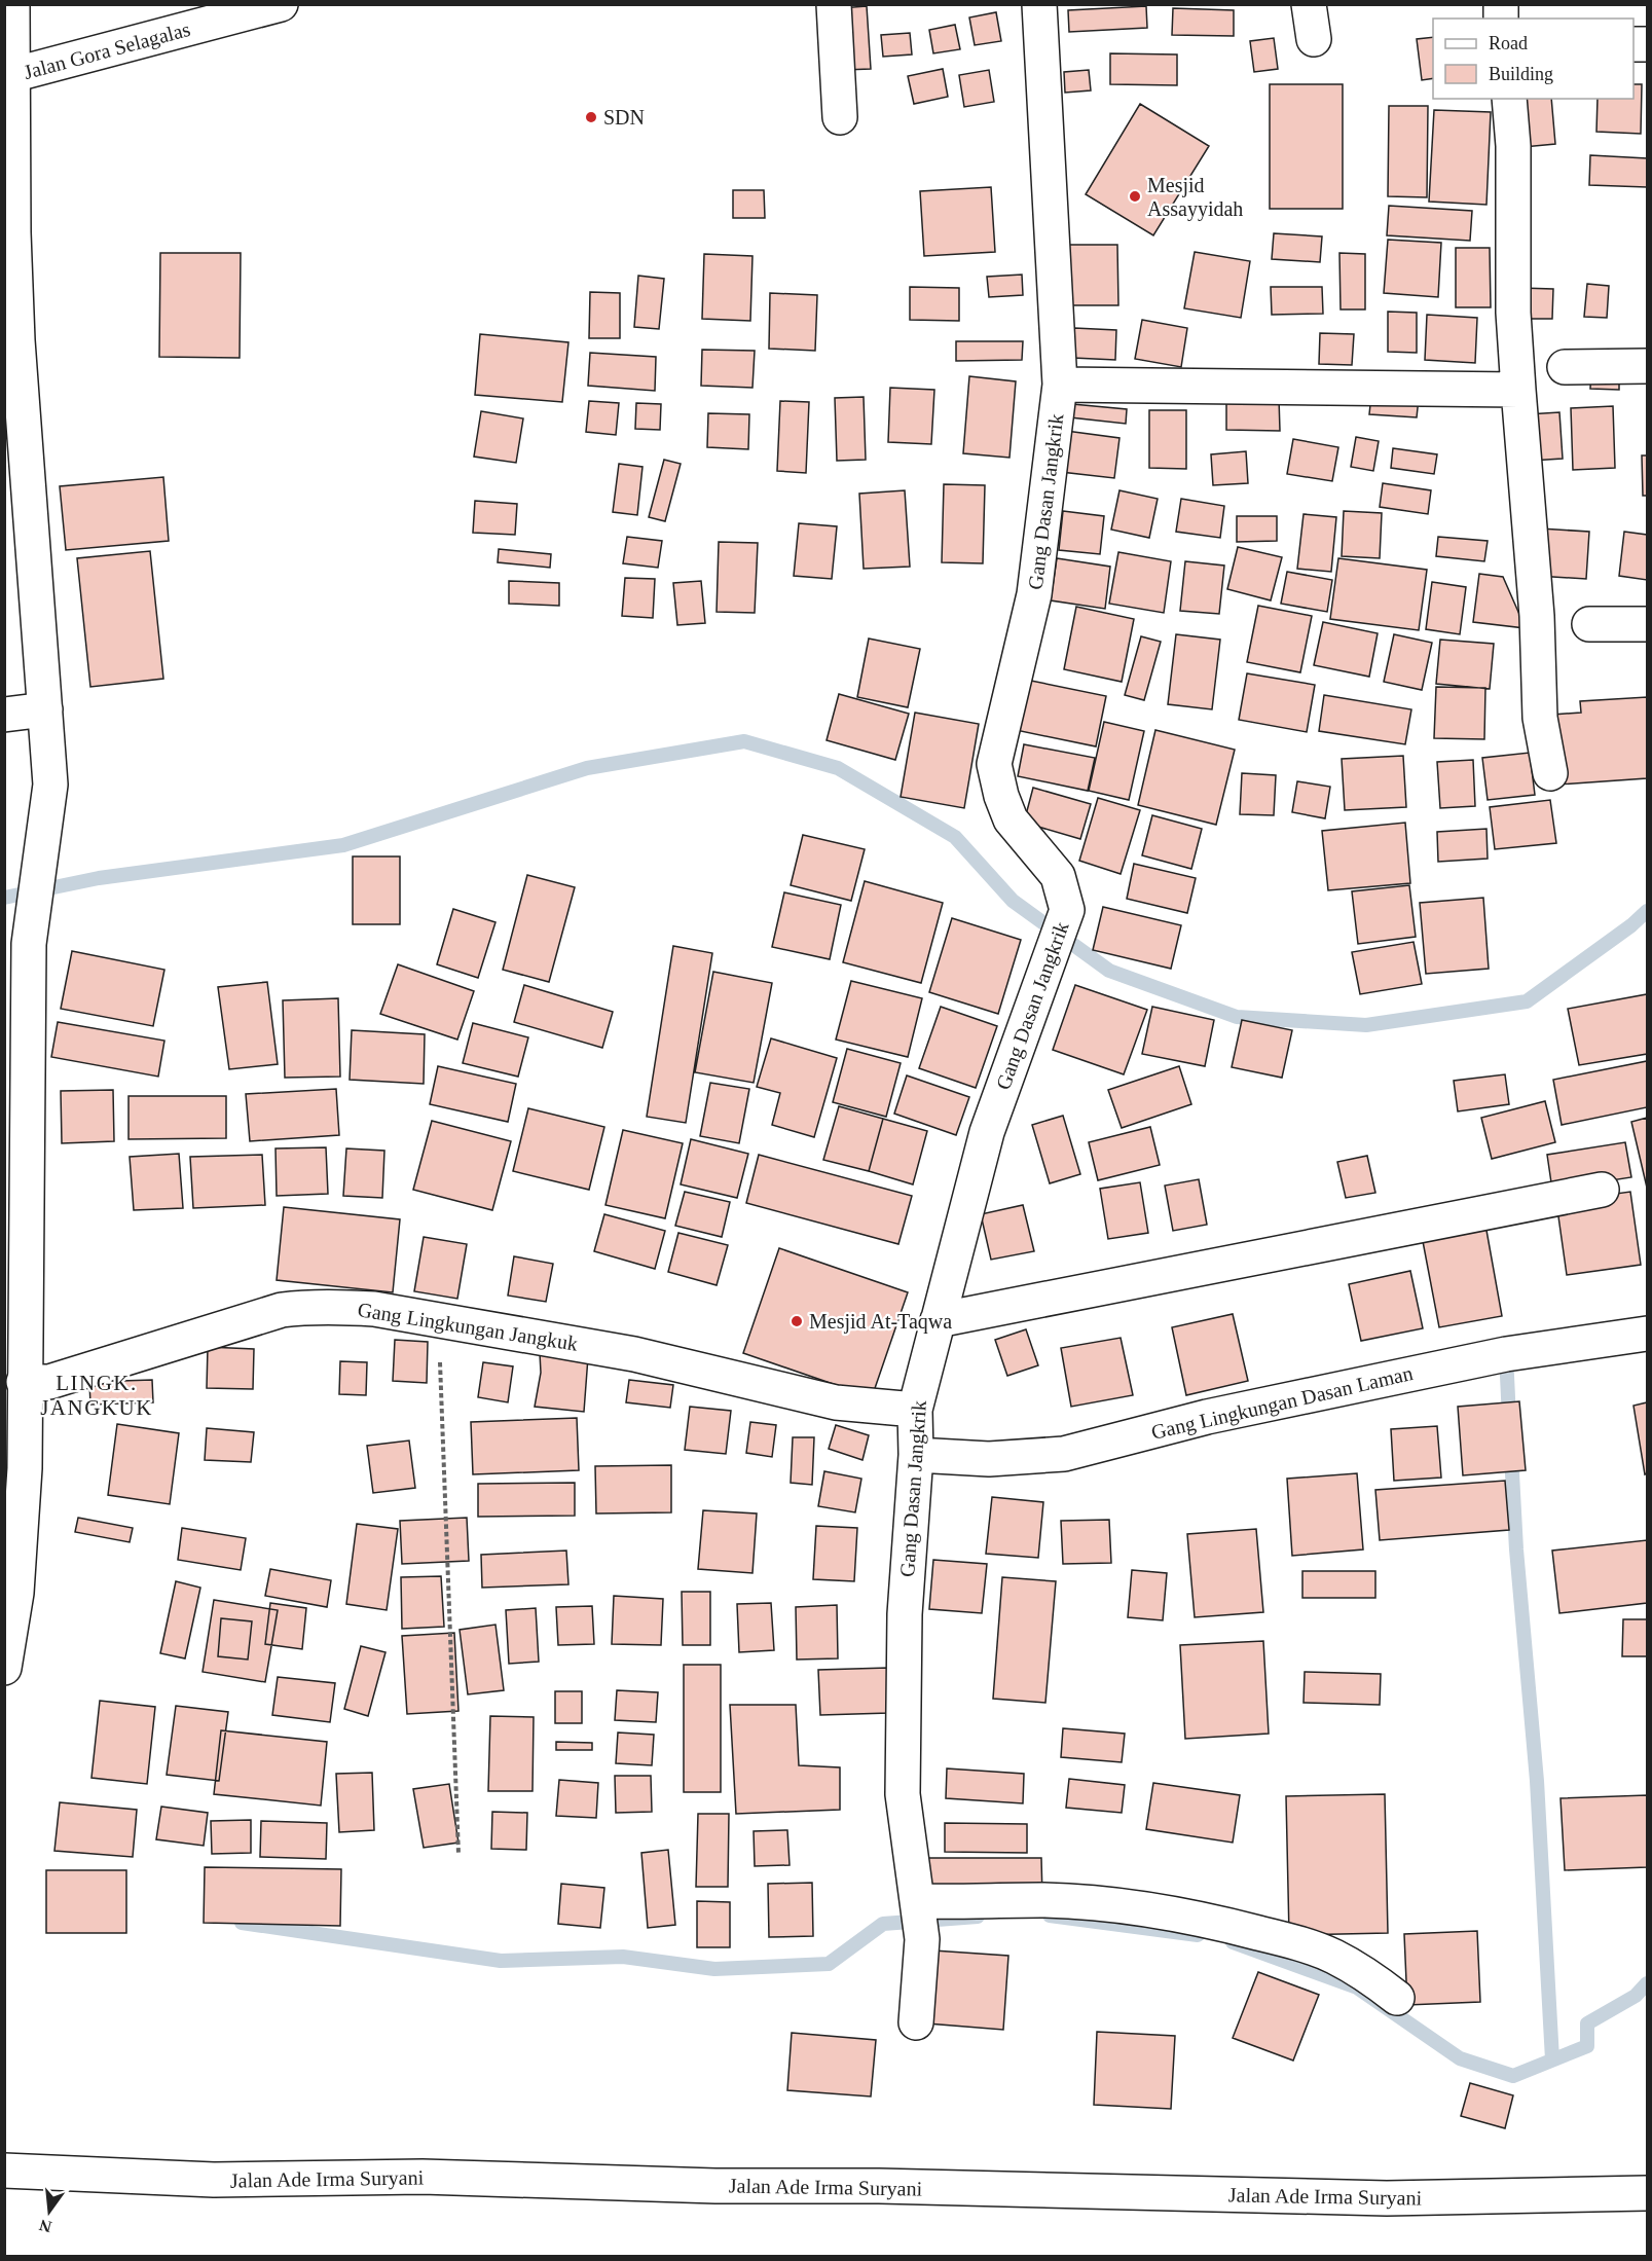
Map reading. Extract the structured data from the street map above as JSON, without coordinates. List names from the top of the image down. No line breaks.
{"streets":{"main road":["Jalan Gora Selagalas","Gang Dasan Jangkrik","Gang Lingkungan Jangkuk","Gang Lingkungan Dasan Laman","Jalan Ade Irma Suryani"]},"crossings":[["Gang Dasan Jangkrik","Gang Lingkungan Jangkuk"],["Gang Dasan Jangkrik","Gang Lingkungan Dasan Laman"]],"districts":["LINGK. JANGKUK"],"places":["SDN","Mesjid Assayyidah","Mesjid At-Taqwa"],"legend":["Road","Building"],"north":"bottom"}
